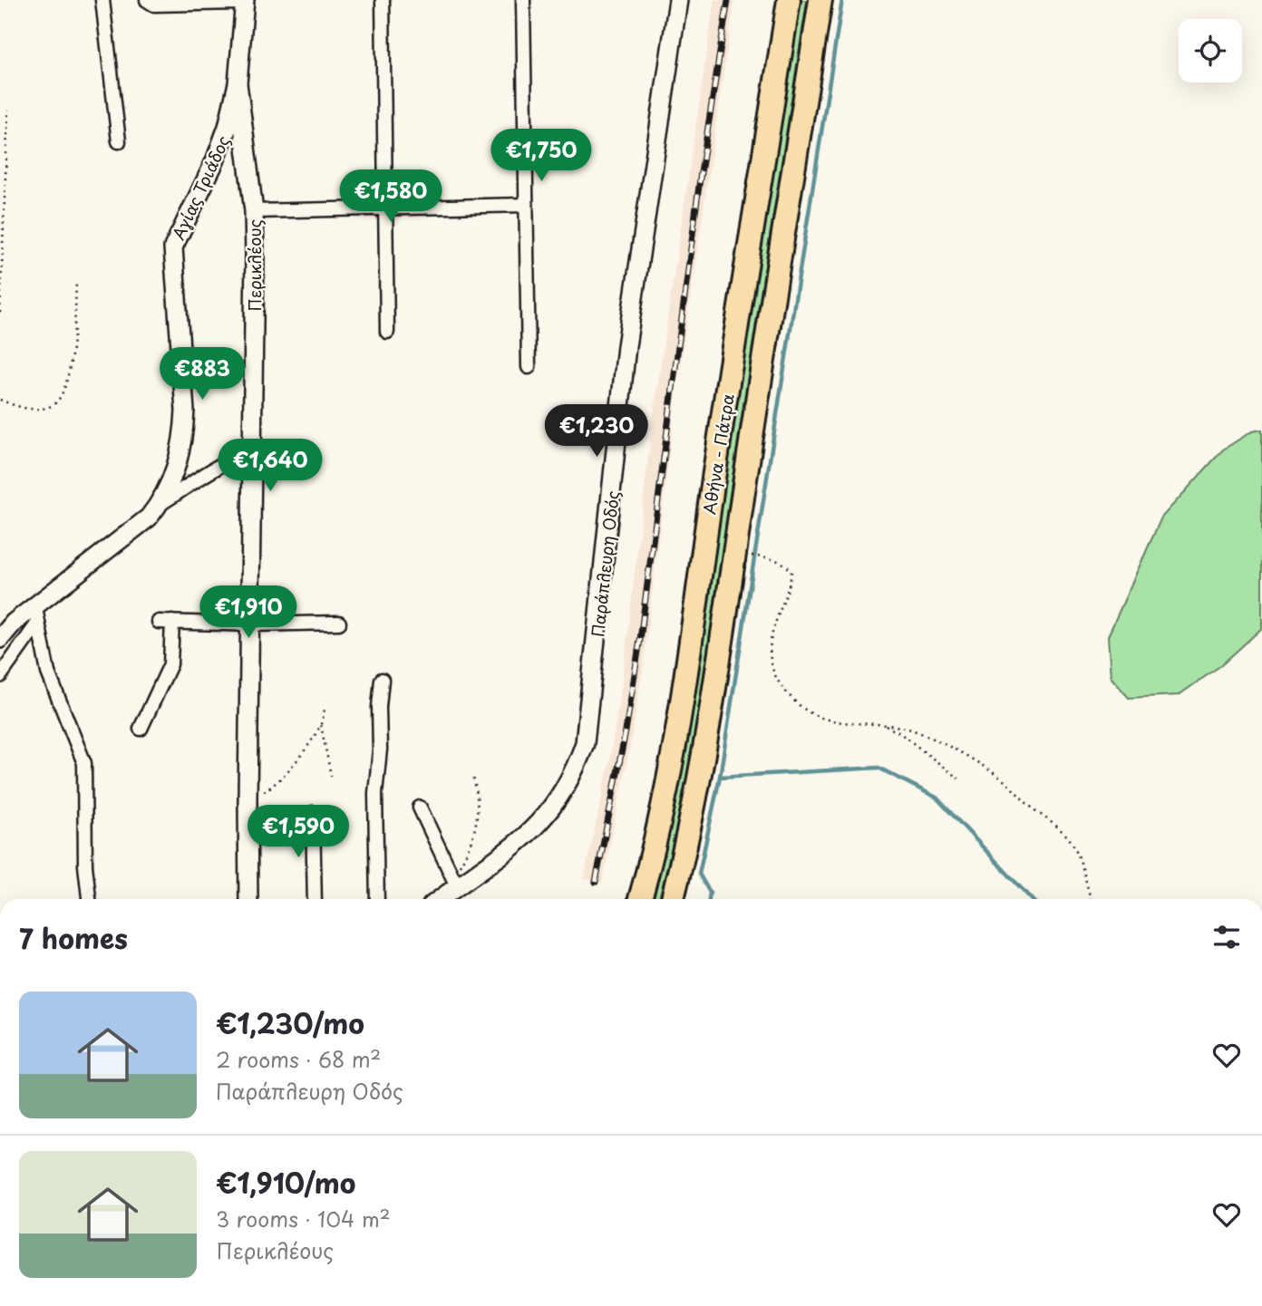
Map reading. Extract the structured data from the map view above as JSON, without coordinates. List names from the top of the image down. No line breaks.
{"streets":{"highway":["Αθήνα - Πάτρα"],"main road":["Αγίας Τριάδος","Περικλέους","Παράπλευρη Οδός"]},"crossings":[["Αγίας Τριάδος","Περικλέους"]],"page":{"price":["€1,750","€1,580","€883","€1,230","€1,640","€1,910","€1,590"],"heading":"7 homes","list":[{"name":"€1,230/mo","note":"2 rooms · 68 m² · Παράπλευρη Οδός"},{"name":"€1,910/mo","note":"3 rooms · 104 m² · Περικλέους"}]}}
